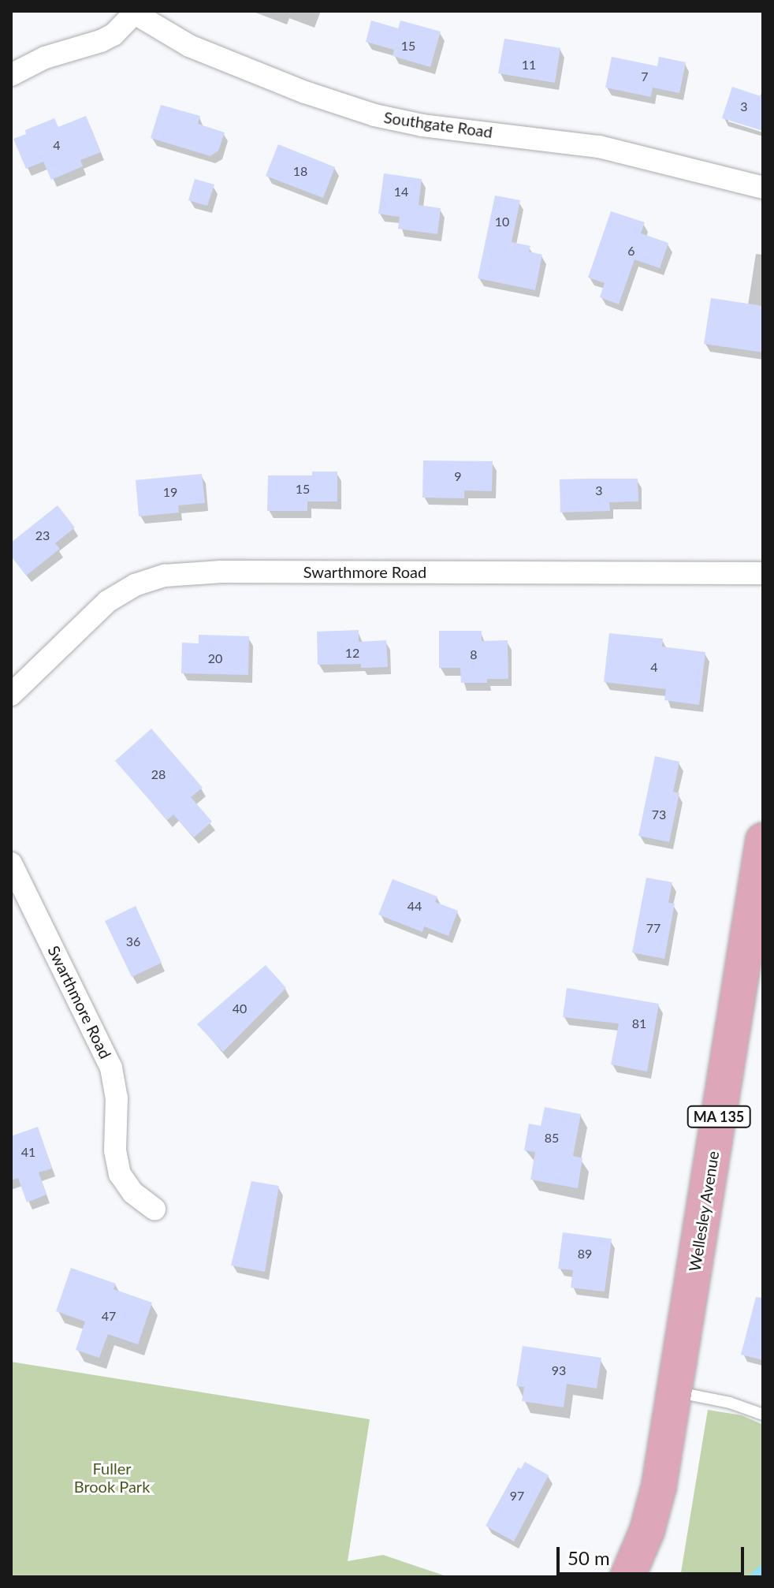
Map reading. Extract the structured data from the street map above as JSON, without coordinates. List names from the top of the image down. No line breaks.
{"streets":{"main road":["MA 135","Wellesley Avenue"],"street":["Southgate Road","Swarthmore Road"]},"parks":["Fuller Brook Park"],"house_numbers":["15","11","7","3","4","18","14","10","6","9","15","3","19","23","12","8","20","4","28","73","44","77","36","40","81","85","41","89","47","93","97"],"scale_bar":"50 m"}
